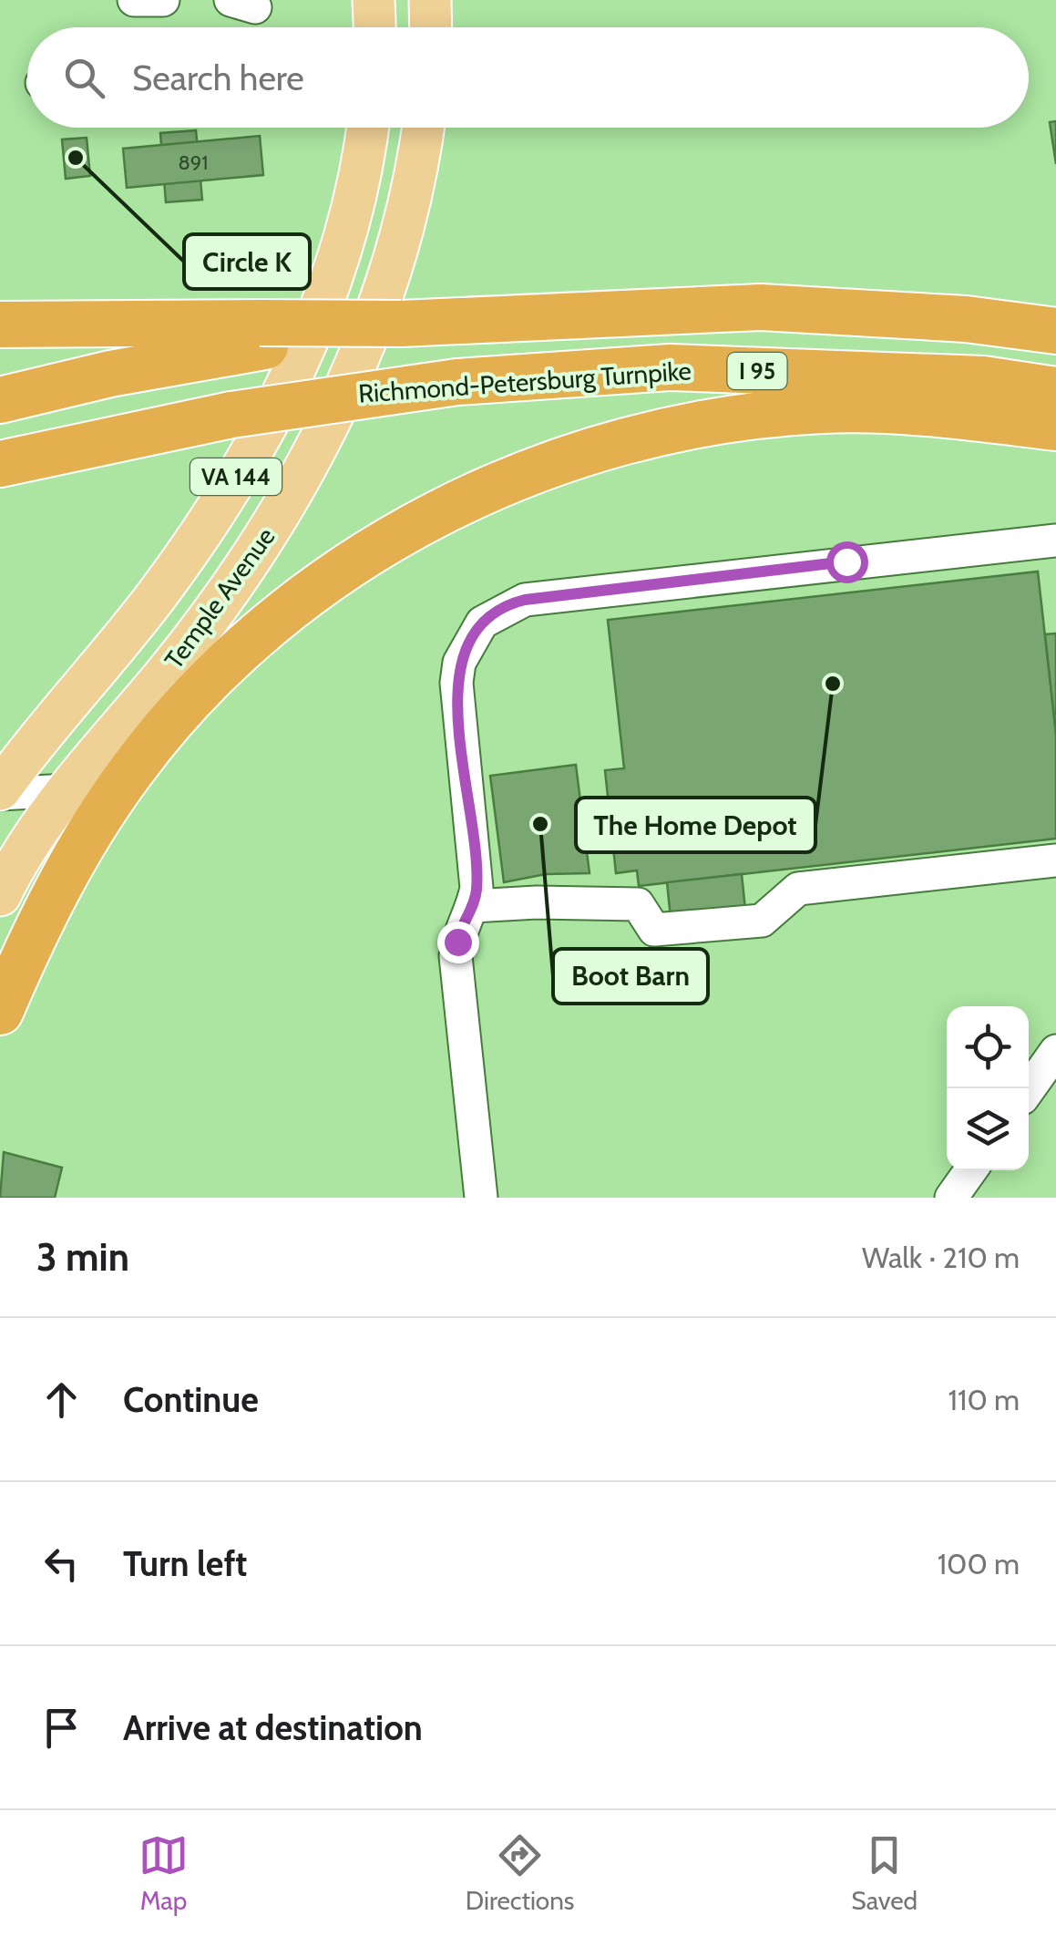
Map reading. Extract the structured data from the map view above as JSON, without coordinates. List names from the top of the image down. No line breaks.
{"streets":{"highway":["I 95","Richmond-Petersburg Turnpike"],"main road":["VA 144","Temple Avenue"]},"places":["Circle K","The Home Depot","Boot Barn"],"house_numbers":["891"],"page":{"search":"Search here","heading":["3 min","Walk · 210 m"],"list":[["Continue","110 m"],["Turn left","100 m"],"Arrive at destination"],"nav":["Map","Directions","Saved"]}}
